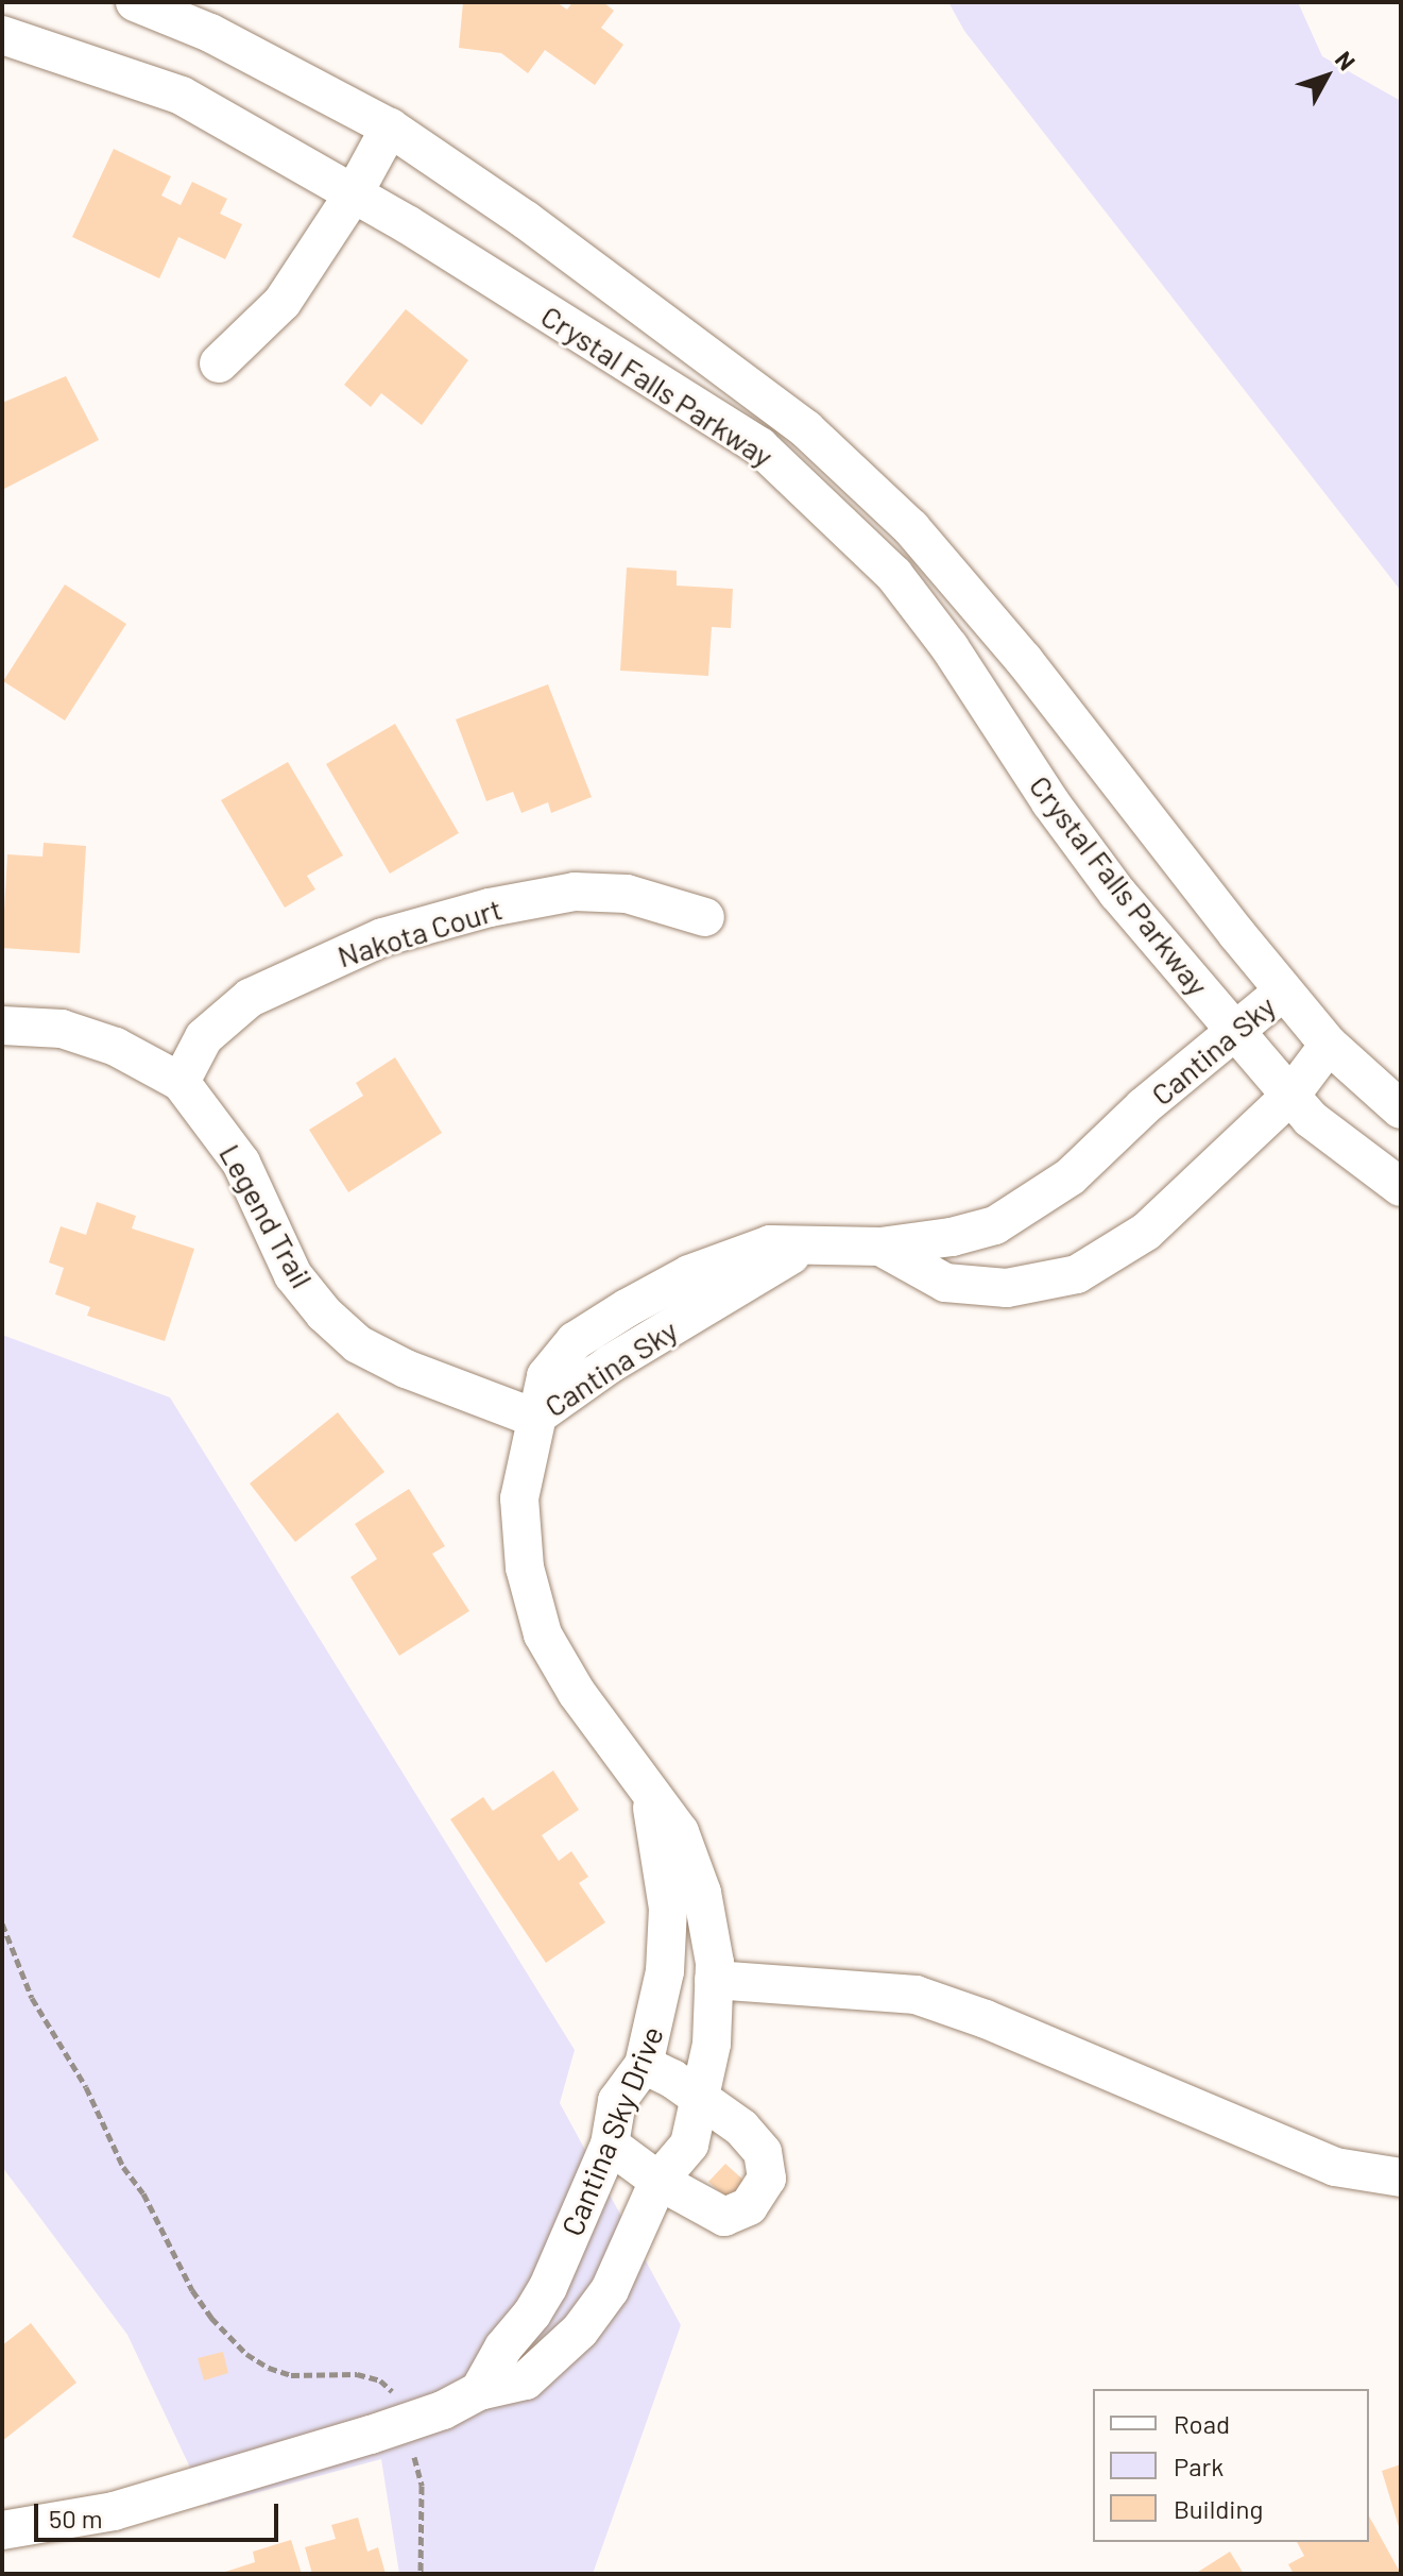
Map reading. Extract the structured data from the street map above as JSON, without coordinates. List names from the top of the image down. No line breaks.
{"streets":{"street":["Crystal Falls Parkway","Nakota Court","Cantina Sky","Legend Trail","Cantina Sky Drive"]},"crossings":[["Crystal Falls Parkway","Cantina Sky"],["Nakota Court","Legend Trail"],["Cantina Sky","Legend Trail"],["Cantina Sky","Cantina Sky Drive"],["Legend Trail","Cantina Sky Drive"]],"legend":["Road","Park","Building"],"scale_bar":"50 m","north":"top right"}
